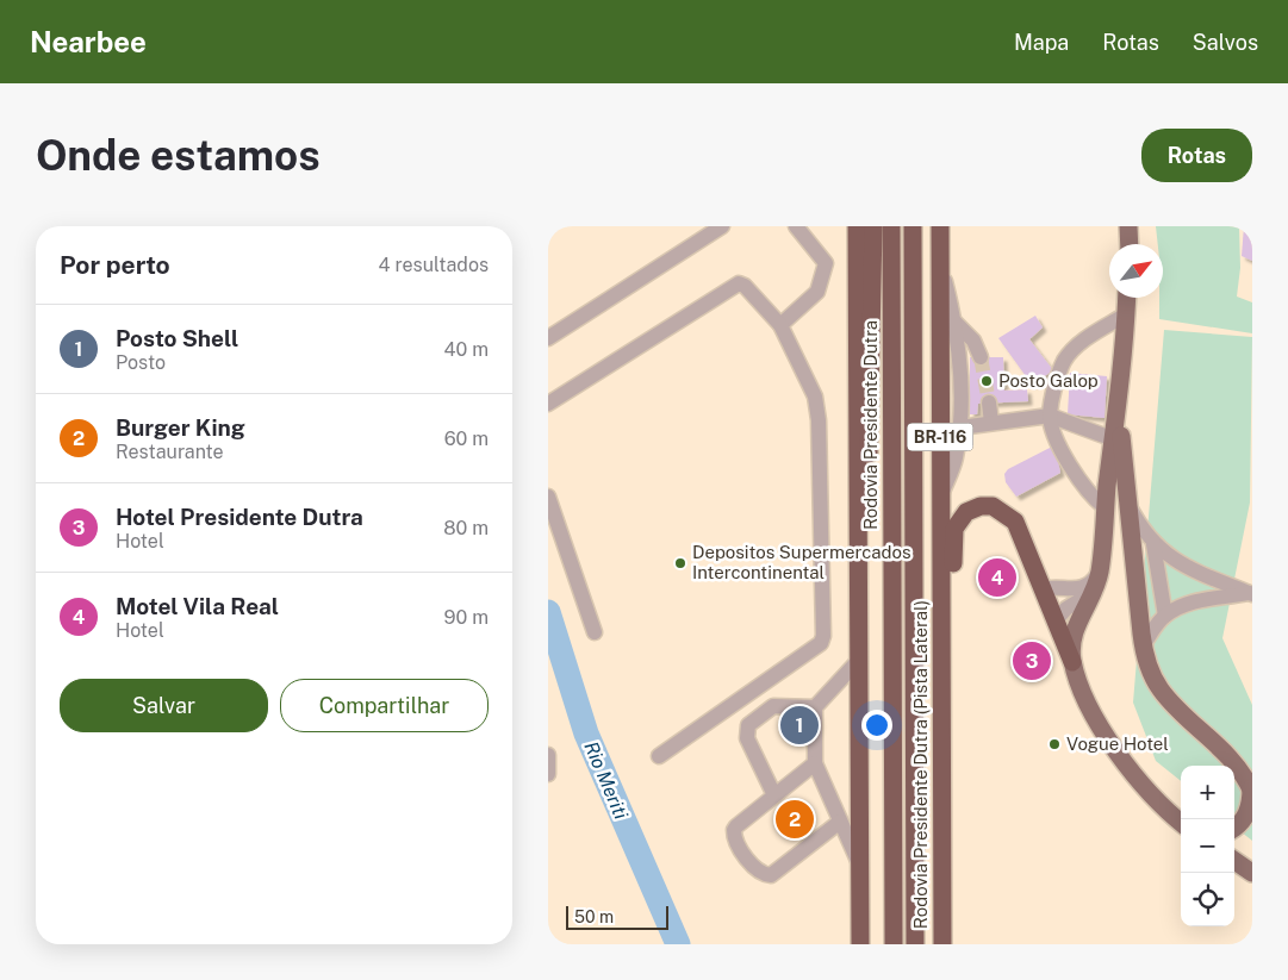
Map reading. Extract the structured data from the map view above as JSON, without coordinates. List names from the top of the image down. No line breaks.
{"streets":{"highway":["Rodovia Presidente Dutra","BR-116","Rodovia Presidente Dutra (Pista Lateral)"]},"water":["Rio Meriti"],"places":["Posto Galop","Depositos Supermercados Intercontinental","Vogue Hotel"],"scale_bar":"50 m","north":"top right","page":{"header":"Nearbee","nav":["Mapa","Rotas","Salvos"],"buttons":["Rotas",["Salvar","Compartilhar"]],"title":"Onde estamos","heading":["Por perto","4 resultados"],"list":[{"mark":"1","name":"Posto Shell","note":"Posto","value":"40 m"},{"mark":"2","name":"Burger King","note":"Restaurante","value":"60 m"},{"mark":"3","name":"Hotel Presidente Dutra","note":"Hotel","value":"80 m"},{"mark":"4","name":"Motel Vila Real","note":"Hotel","value":"90 m"}],"pins":["4","3","1","2"],"map_buttons":["+","−"],"scale":"50 m"}}
